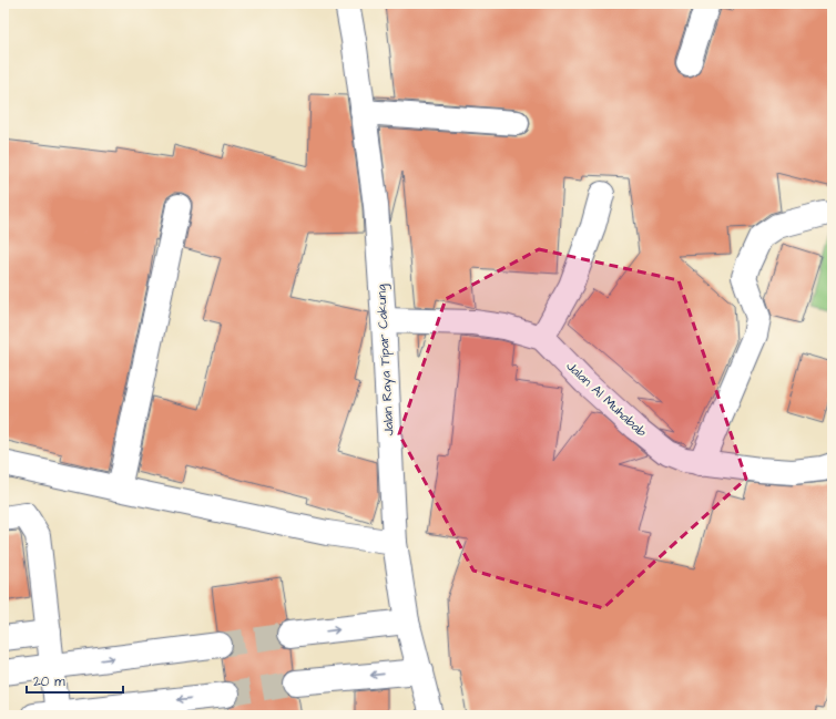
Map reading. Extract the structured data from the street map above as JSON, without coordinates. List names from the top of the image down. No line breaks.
{"streets":{"street":["Jalan Raya Tipar Cakung","Jalan Al Muhabab"]},"crossings":[["Jalan Raya Tipar Cakung","Jalan Al Muhabab"]],"scale_bar":"20 m"}
